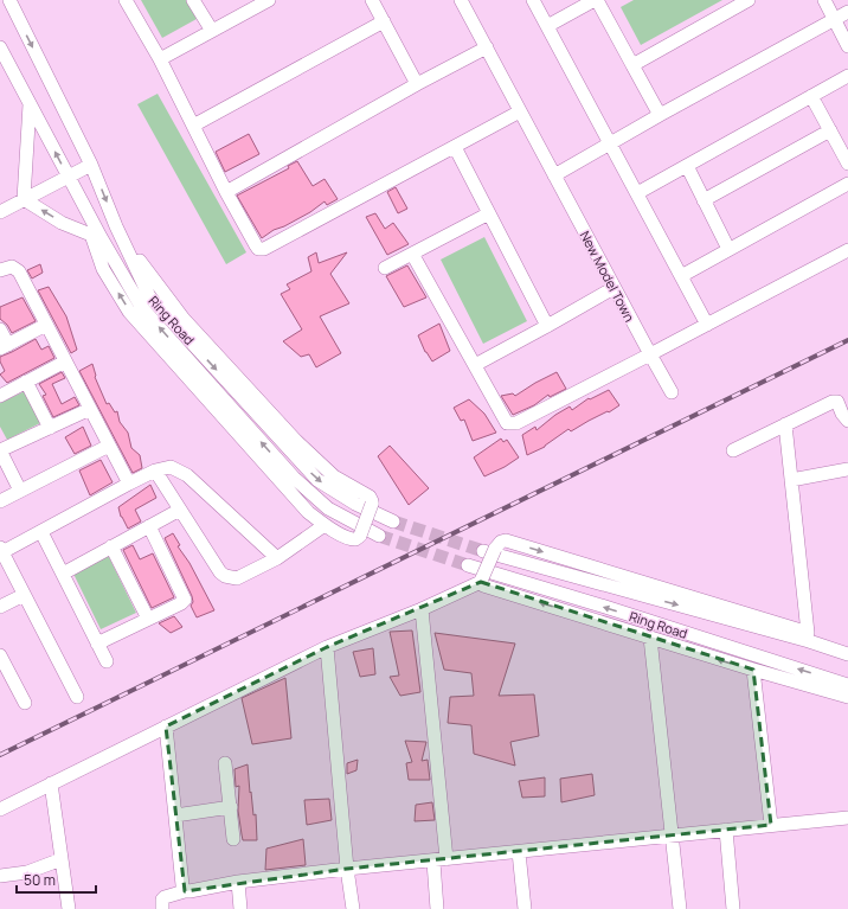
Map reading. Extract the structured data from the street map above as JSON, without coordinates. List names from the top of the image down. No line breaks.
{"streets":{"street":["New Model Town","Ring Road"]},"scale_bar":"50 m"}
